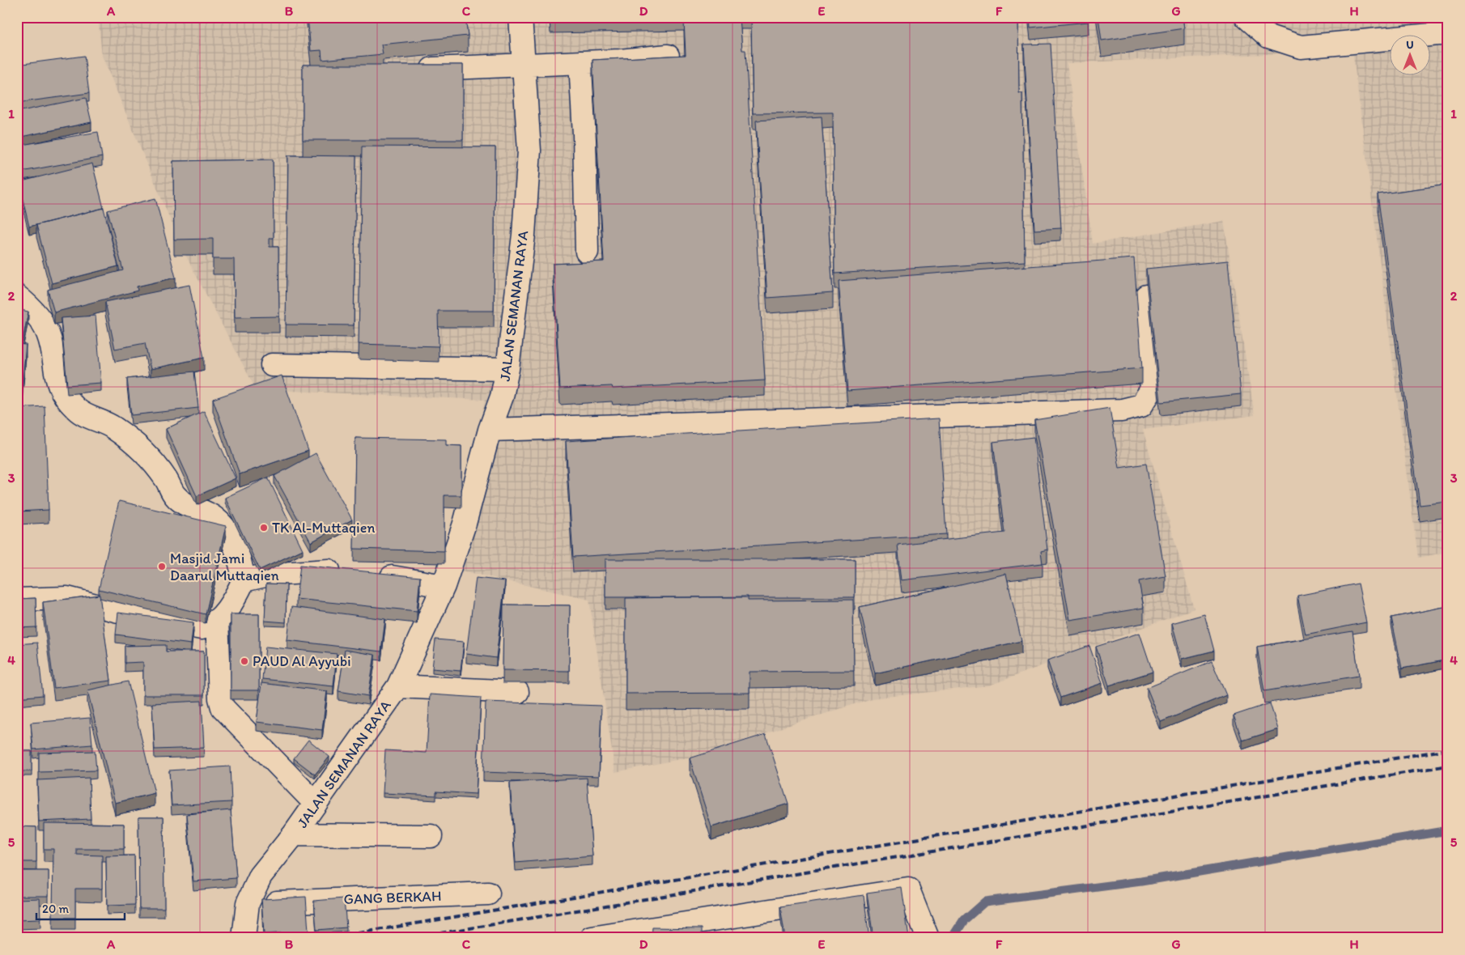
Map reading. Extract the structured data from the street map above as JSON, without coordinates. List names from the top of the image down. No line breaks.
{"streets":{"street":["JALAN SEMANAN RAYA","GANG BERKAH"]},"crossings":[["JALAN SEMANAN RAYA","GANG BERKAH"]],"places":["TK Al-Muttaqien","Masjid Jami Daarul Muttaqien","PAUD Al Ayyubi"],"scale_bar":"20 m","north":"top","grid":{"columns":["A","B","C","D","E","F","G","H"],"rows":["1","2","3","4","5"]}}
